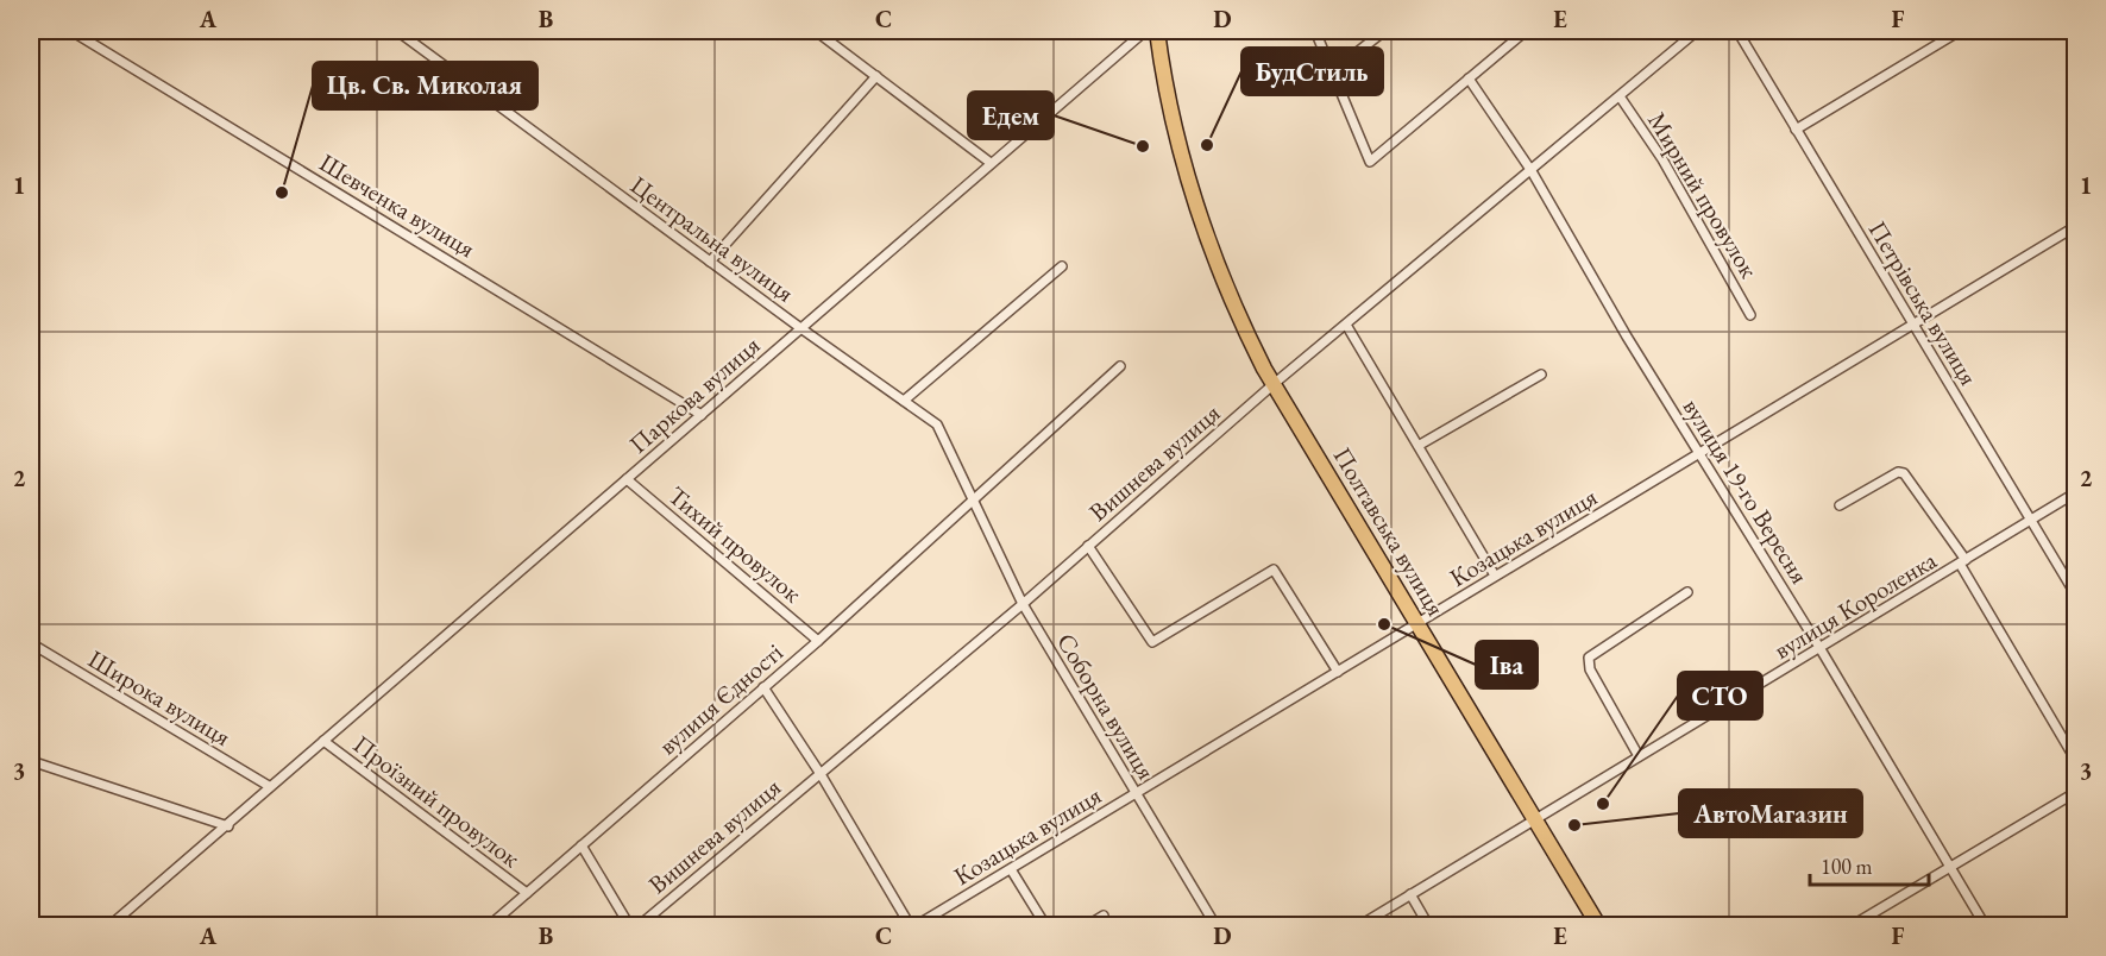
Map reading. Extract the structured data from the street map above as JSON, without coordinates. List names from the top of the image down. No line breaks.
{"streets":{"highway":["Полтавська вулиця"],"street":["Мирний провулок","Шевченка вулиця","Центральна вулиця","Петрівська вулиця","Паркова вулиця","Вишнева вулиця","вулиця 19-го Вересня","Козацька вулиця","Тихий провулок","вулиця Короленка","Широка вулиця","вулиця Єдності","Соборна вулиця","Проїзний провулок"]},"crossings":[["Мирний провулок","Вишнева вулиця"],["Шевченка вулиця","Паркова вулиця"],["Центральна вулиця","Паркова вулиця"],["Центральна вулиця","вулиця Єдності"],["Центральна вулиця","Соборна вулиця"],["Петрівська вулиця","Козацька вулиця"],["Петрівська вулиця","вулиця Короленка"],["Паркова вулиця","Тихий провулок"],["Паркова вулиця","Широка вулиця"],["Паркова вулиця","Проїзний провулок"],["Вишнева вулиця","вулиця 19-го Вересня"],["Вишнева вулиця","Полтавська вулиця"],["Вишнева вулиця","Соборна вулиця"],["вулиця 19-го Вересня","Козацька вулиця"],["вулиця 19-го Вересня","вулиця Короленка"],["Полтавська вулиця","Козацька вулиця"],["Полтавська вулиця","вулиця Короленка"],["Козацька вулиця","Соборна вулиця"],["Тихий провулок","вулиця Єдності"],["вулиця Єдності","Соборна вулиця"],["вулиця Єдності","Проїзний провулок"]],"places":["БудСтиль","Едем","Цв. Св. Миколая","Іва","СТО","АвтоМагазин"],"scale_bar":"100 m","grid":{"columns":["A","B","C","D","E","F"],"rows":["1","2","3"]}}
